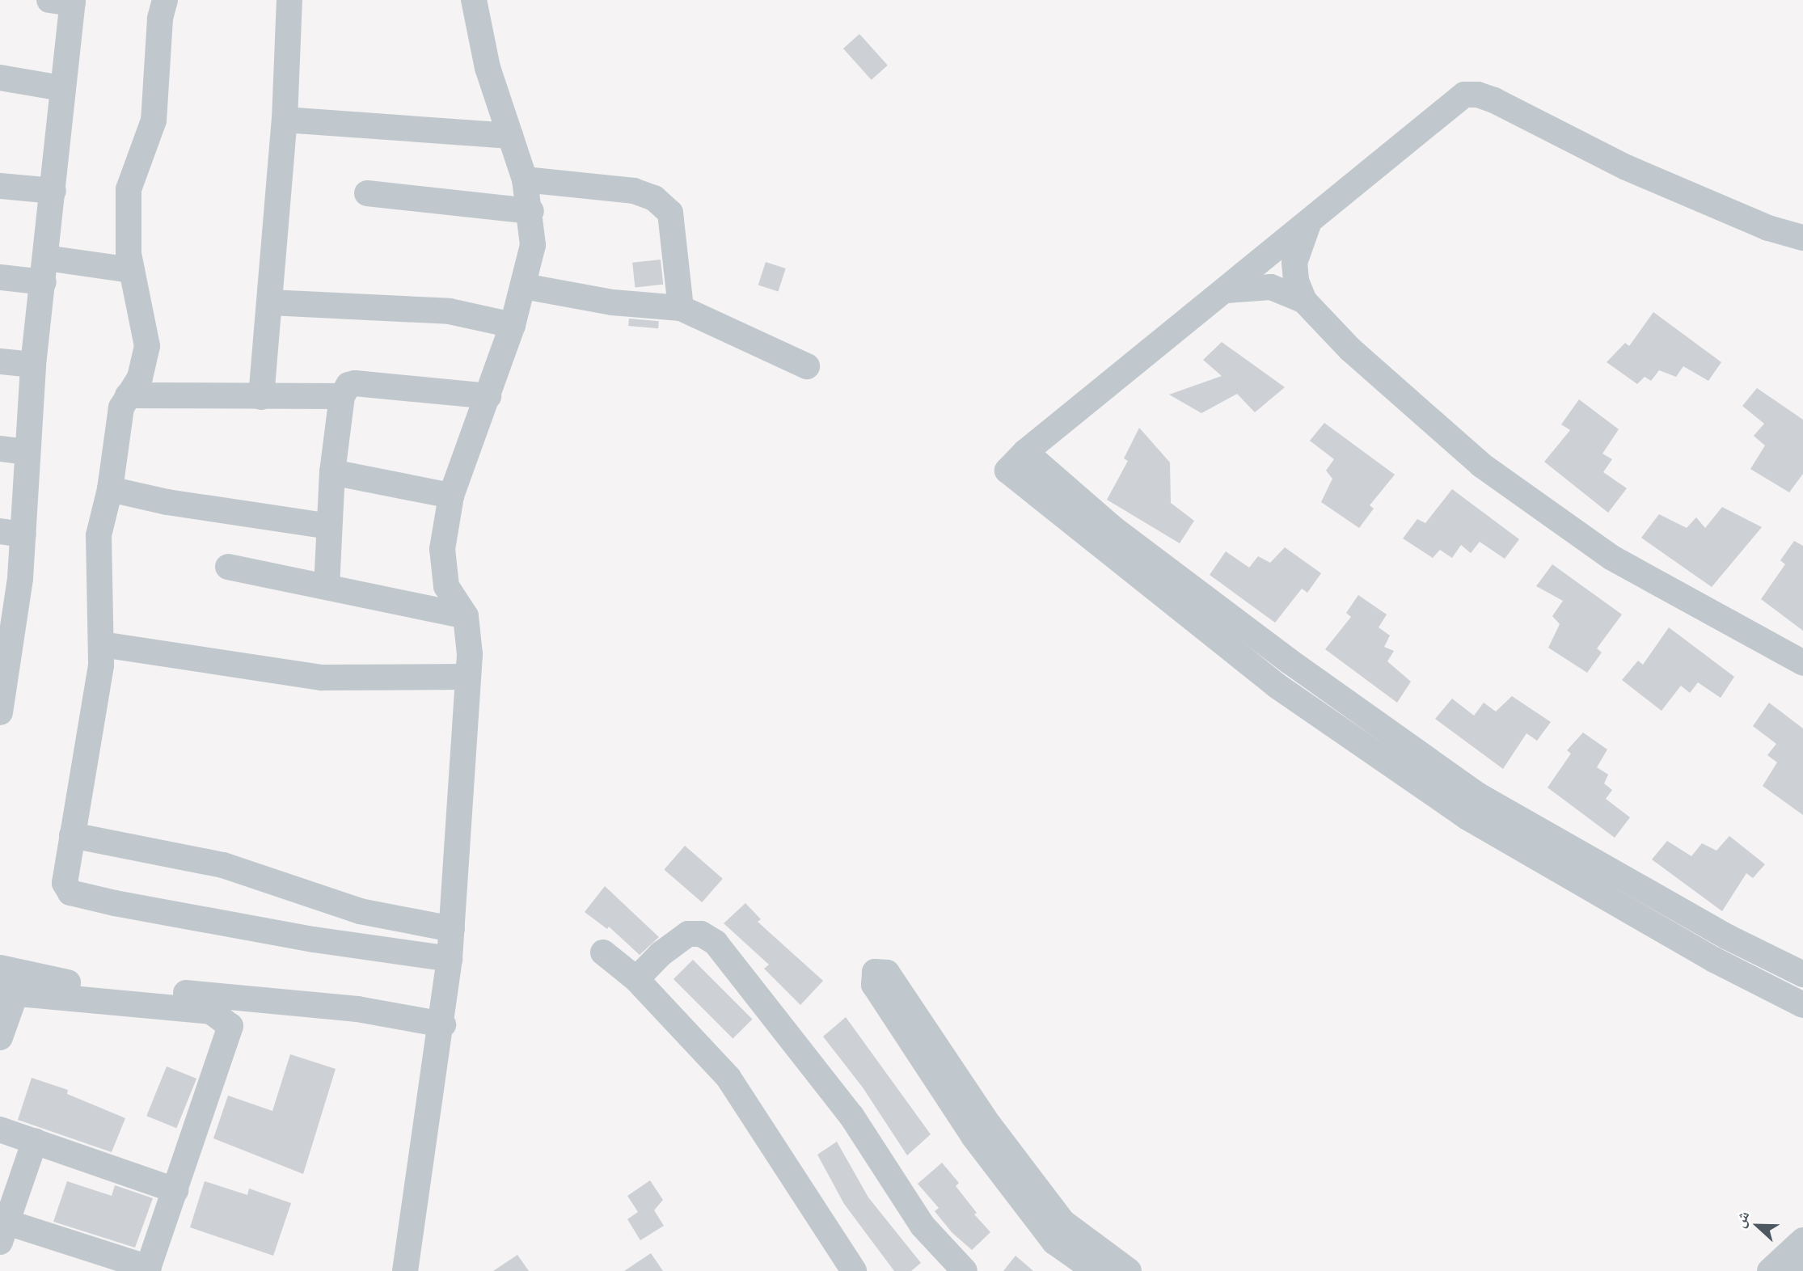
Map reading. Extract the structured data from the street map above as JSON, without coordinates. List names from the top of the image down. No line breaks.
{"north":"left"}
